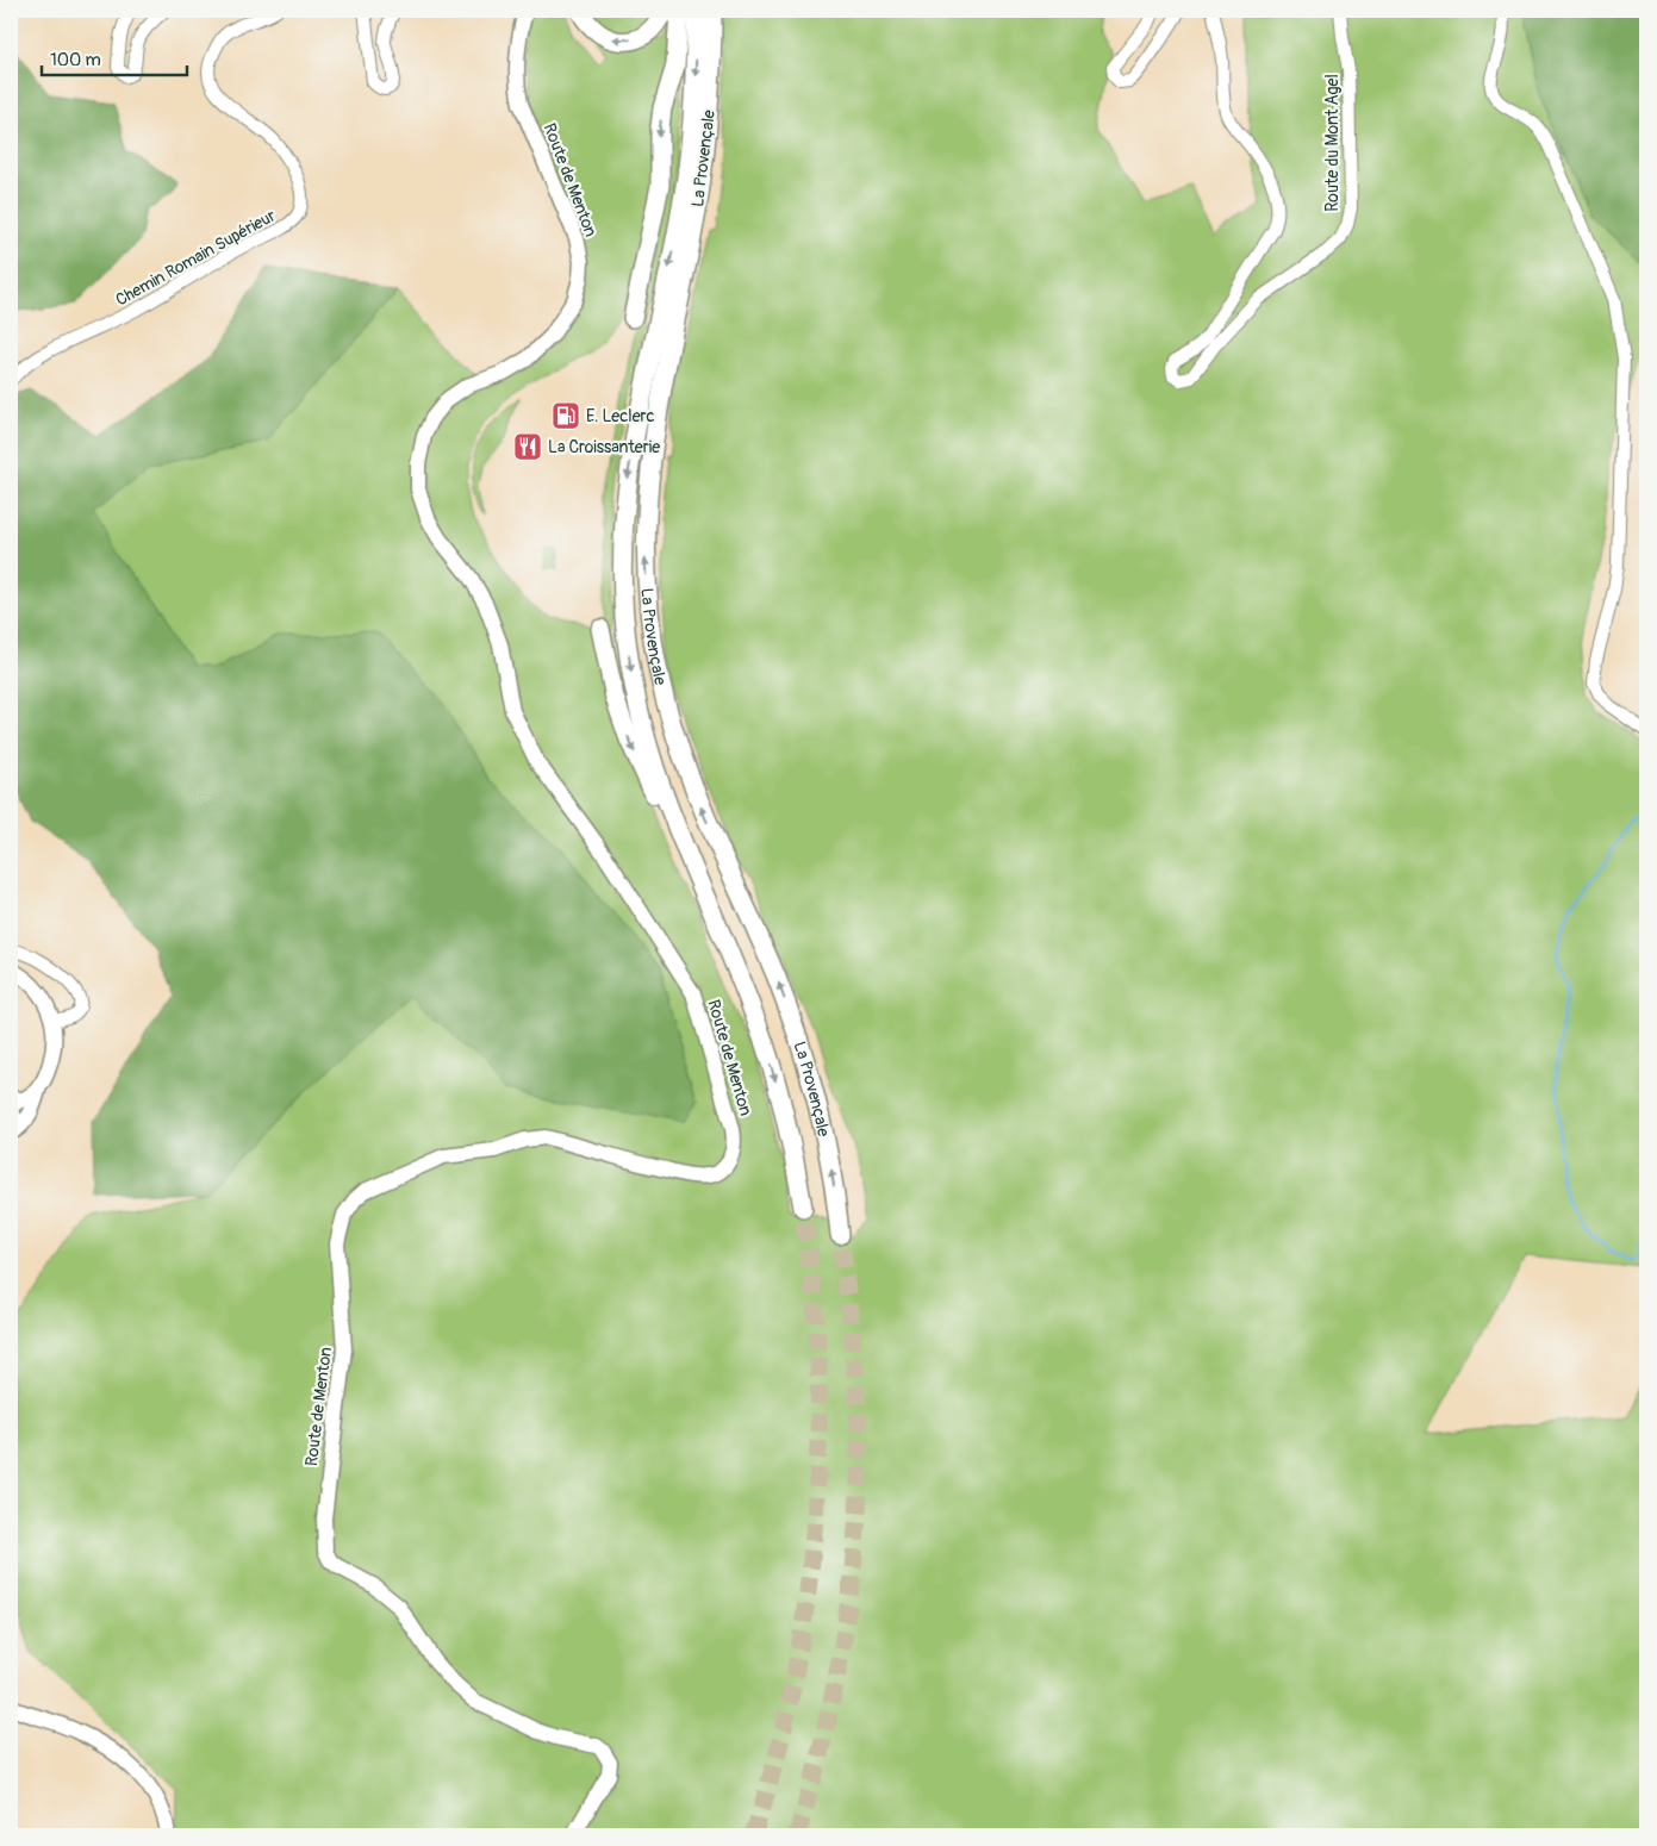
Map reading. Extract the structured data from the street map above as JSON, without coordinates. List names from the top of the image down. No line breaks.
{"streets":{"highway":["La Provençale"],"main road":["Route de Menton"],"street":["Route du Mont Agel","Chemin Romain Supérieur"]},"places":{"fuel station":["E. Leclerc"],"restaurant":["La Croissanterie"]},"scale_bar":"100 m"}
